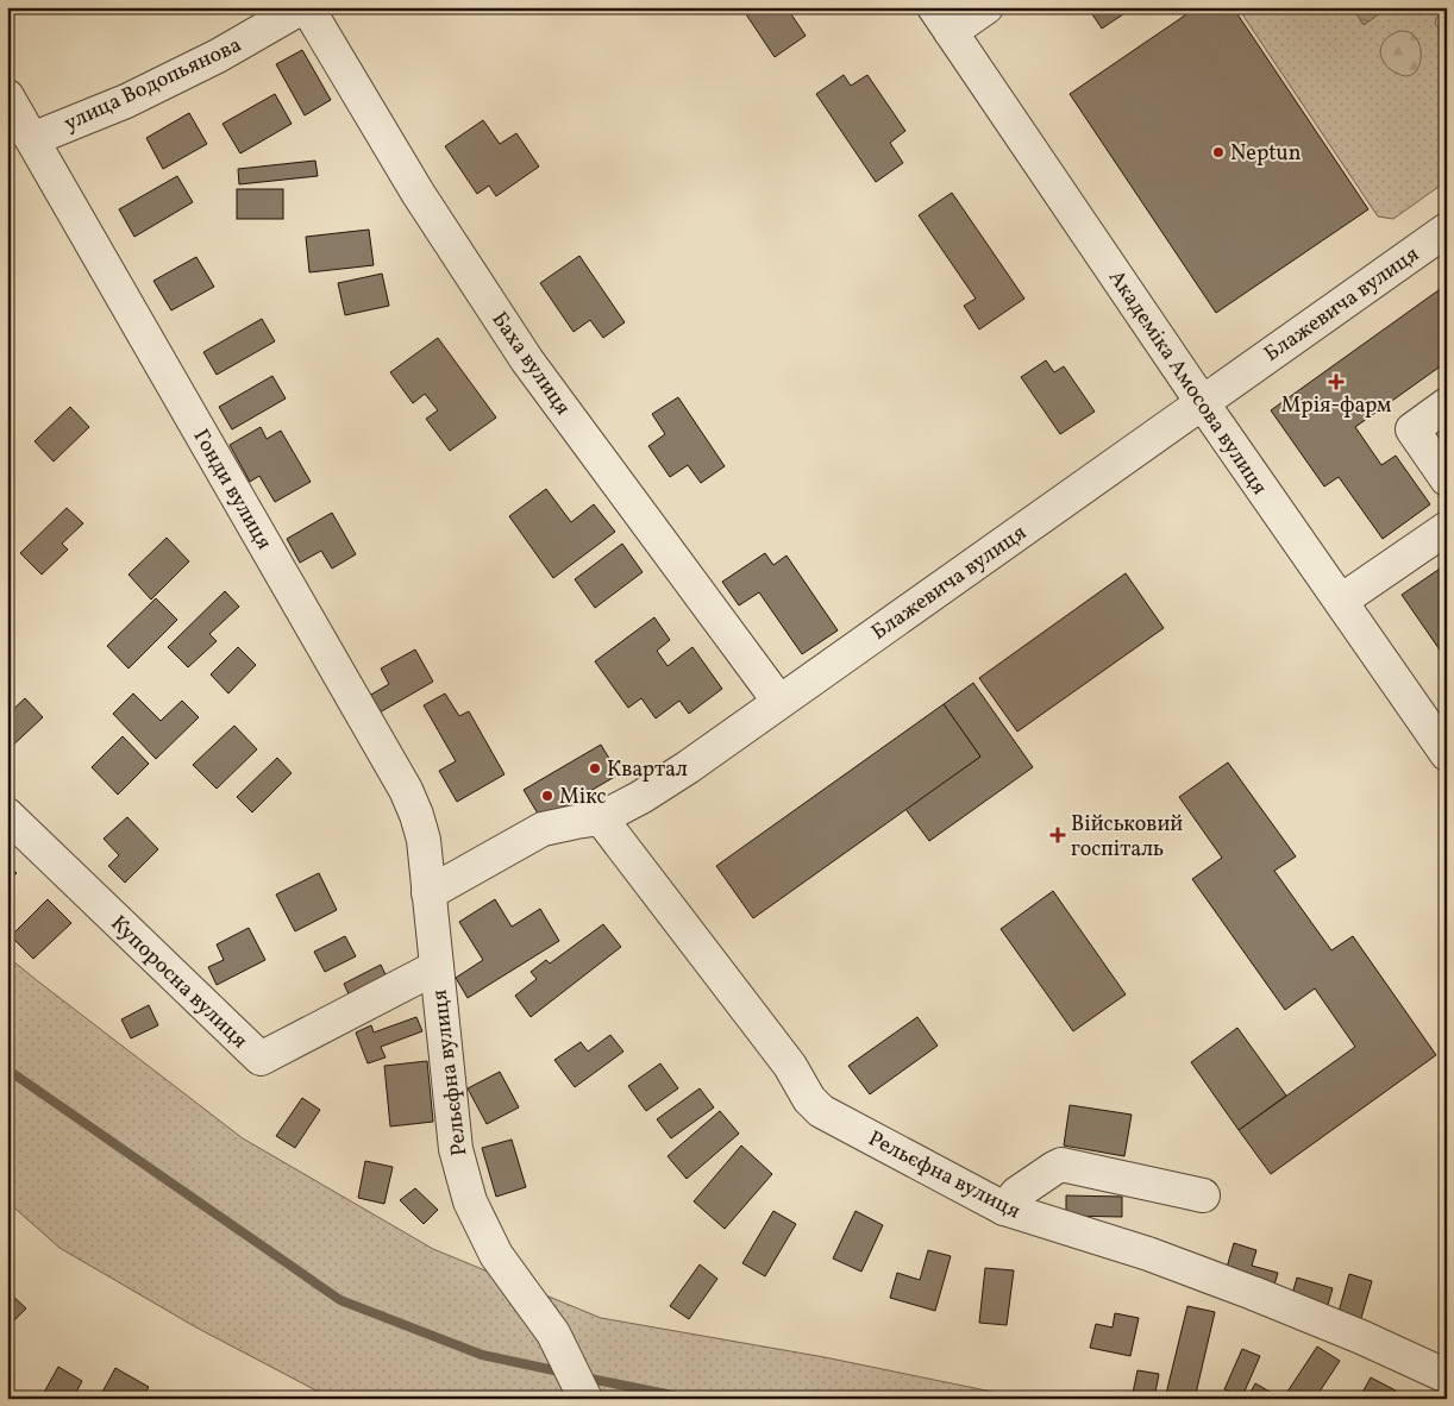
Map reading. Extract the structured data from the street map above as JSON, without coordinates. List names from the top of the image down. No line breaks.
{"streets":{"street":["улица Водопьянова","Блажевича вулиця","Баха вулиця","Академіка Амосова вулиця","Гонди вулиця","Купоросна вулиця","Рельєфна вулиця"]},"crossings":[["улица Водопьянова","Гонди вулиця"],["Блажевича вулиця","Баха вулиця"],["Блажевича вулиця","Академіка Амосова вулиця"],["Блажевича вулиця","Гонди вулиця"],["Блажевича вулиця","Рельєфна вулиця"],["Гонди вулиця","Рельєфна вулиця"],["Купоросна вулиця","Рельєфна вулиця"]],"places":{"other":["Neptun","Квартал","Мікс"],"health":["Мрія-фарм","Військовий госпіталь"]}}
